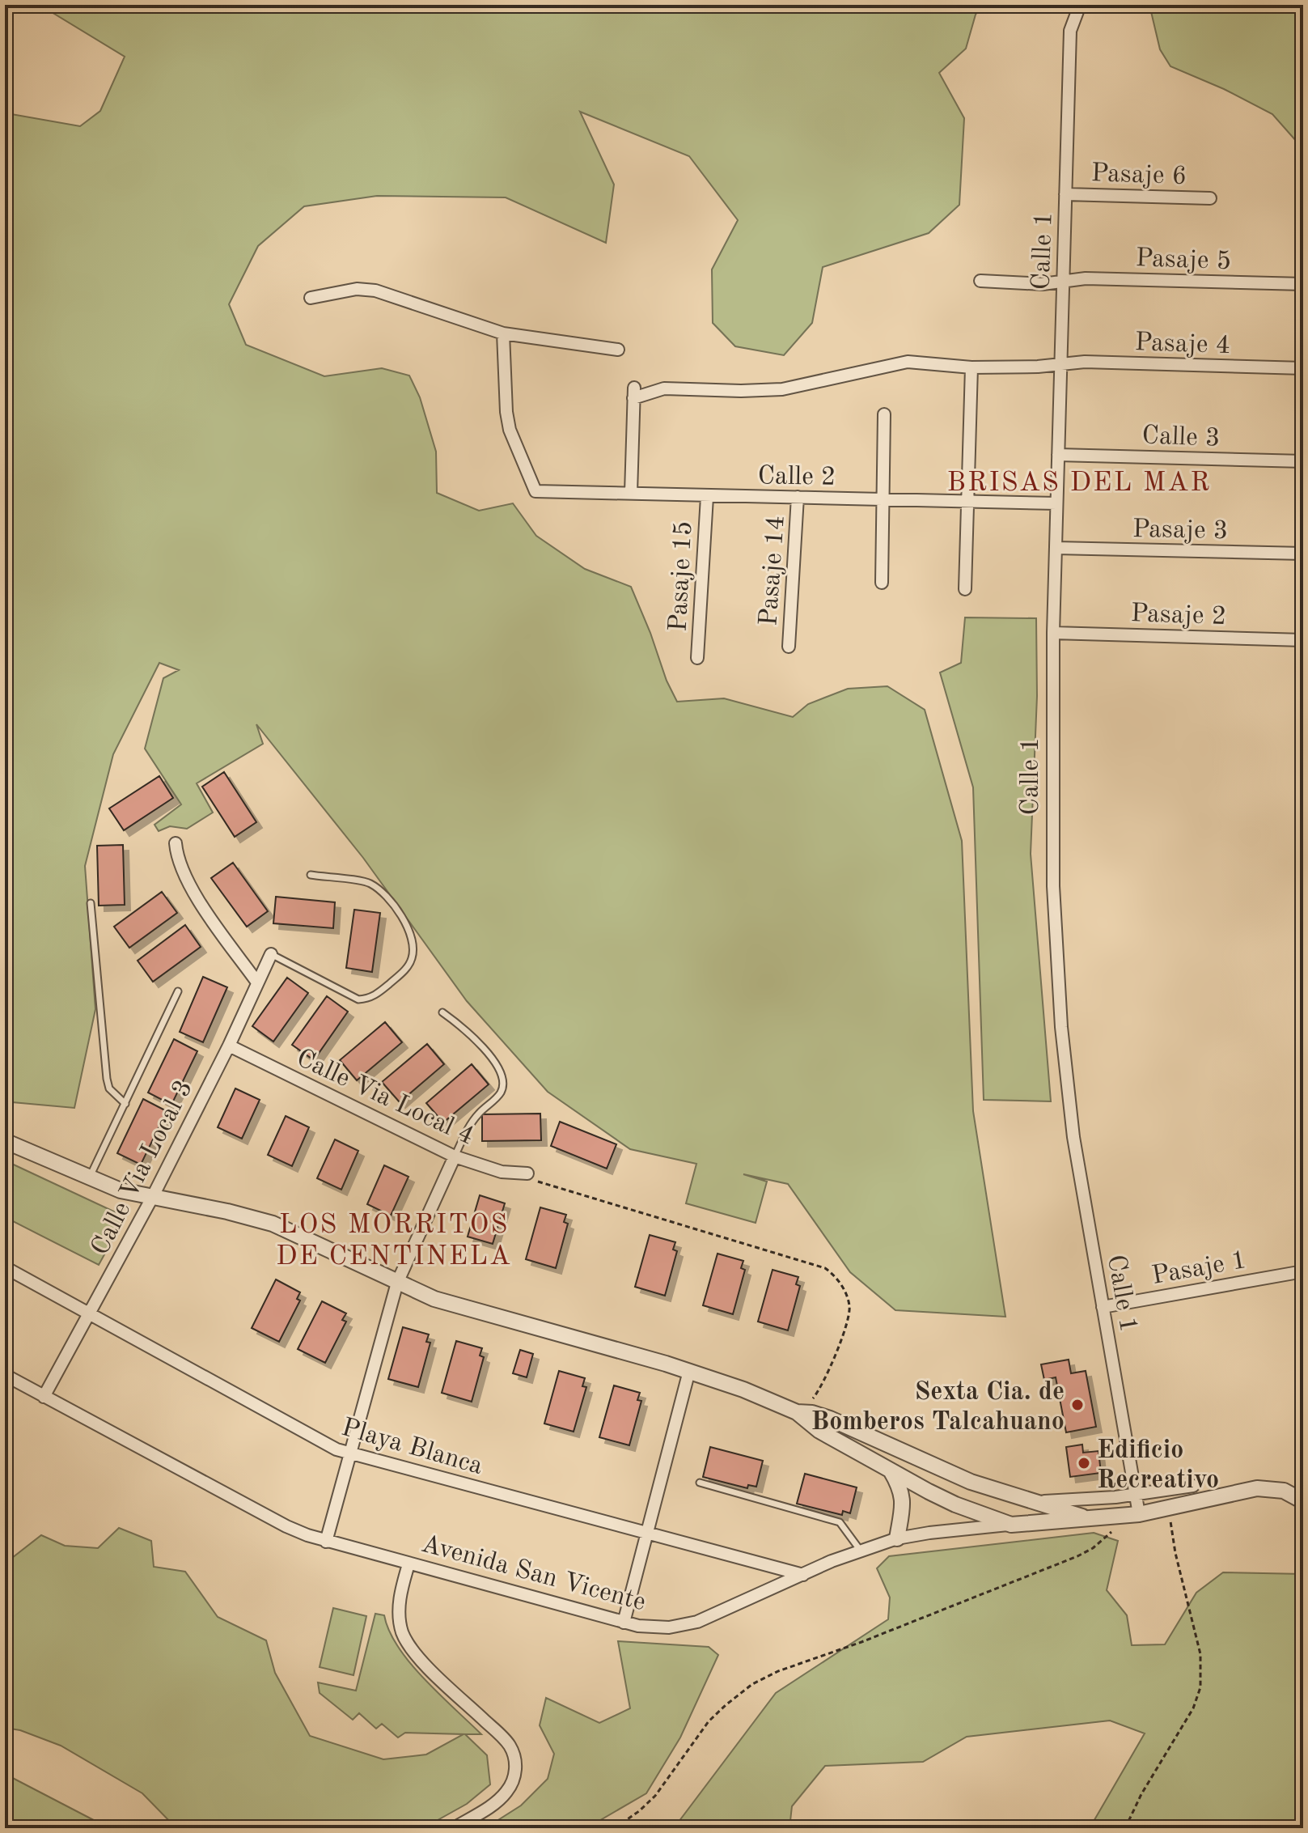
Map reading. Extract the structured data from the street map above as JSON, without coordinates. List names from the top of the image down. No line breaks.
{"streets":{"street":["Pasaje 6","Calle 1","Pasaje 5","Pasaje 4","Calle 3","Calle 2","Pasaje 3","Pasaje 14","Pasaje 15","Pasaje 2","Calle Via Local 4","Calle Via Local 3","Pasaje 1","Playa Blanca","Avenida San Vicente"]},"crossings":[["Pasaje 6","Calle 1"],["Calle 1","Pasaje 5"],["Calle 1","Pasaje 4"],["Calle 1","Calle 3"],["Calle 1","Calle 2"],["Calle 1","Pasaje 3"],["Calle 1","Pasaje 2"],["Calle 1","Pasaje 1"],["Calle 1","Avenida San Vicente"],["Pasaje 4","Calle 2"],["Calle 2","Pasaje 14"],["Calle 2","Pasaje 15"],["Calle Via Local 4","Calle Via Local 3"],["Calle Via Local 3","Playa Blanca"],["Calle Via Local 3","Avenida San Vicente"],["Playa Blanca","Avenida San Vicente"]],"districts":["BRISAS DEL MAR","LOS MORRITOS DE CENTINELA"],"places":["Sexta Cia. de Bomberos Talcahuano","Edificio Recreativo"]}
